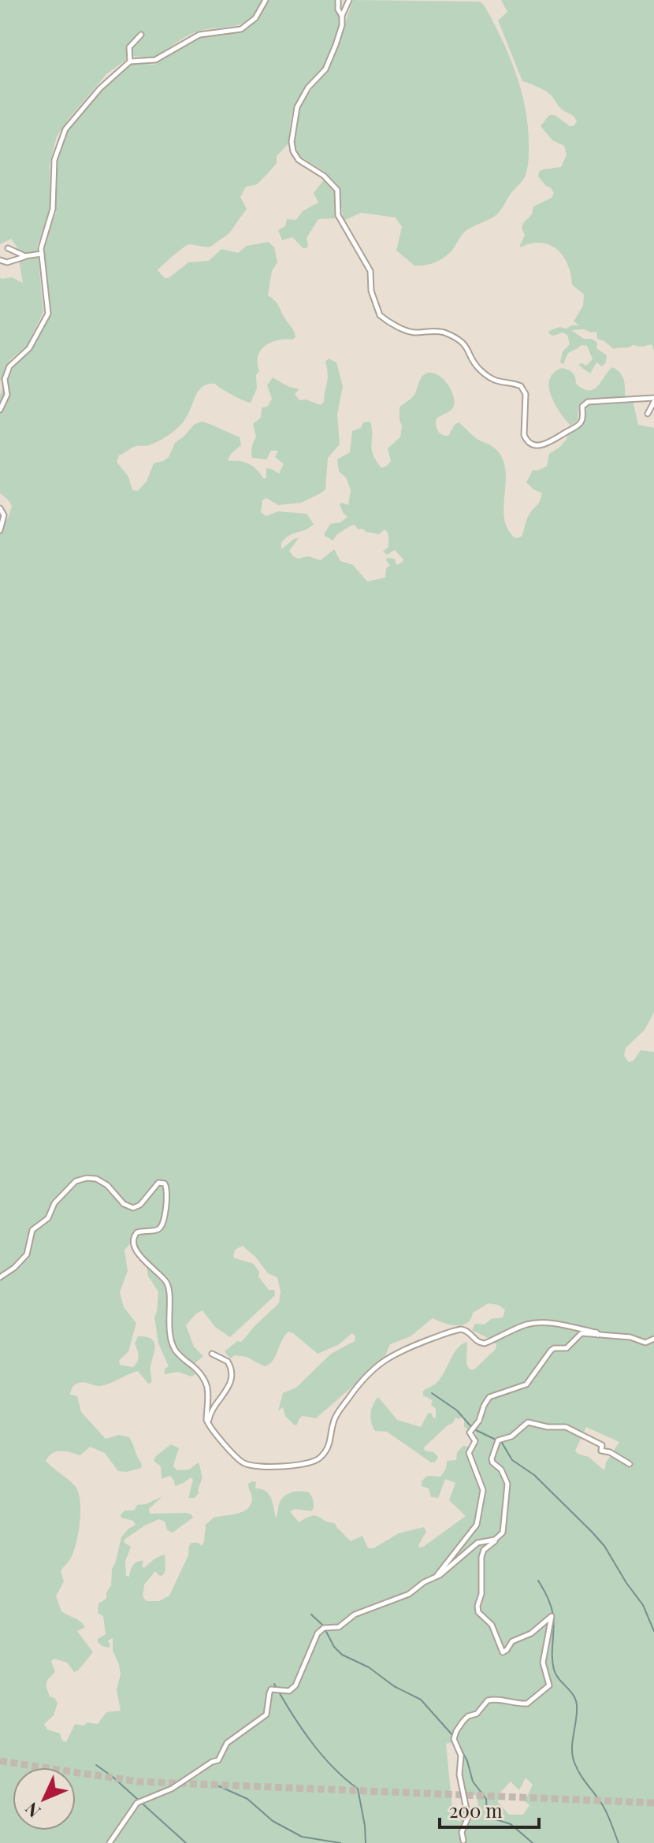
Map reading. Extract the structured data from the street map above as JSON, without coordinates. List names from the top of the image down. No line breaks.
{"scale_bar":"200 m","north":"bottom left"}
